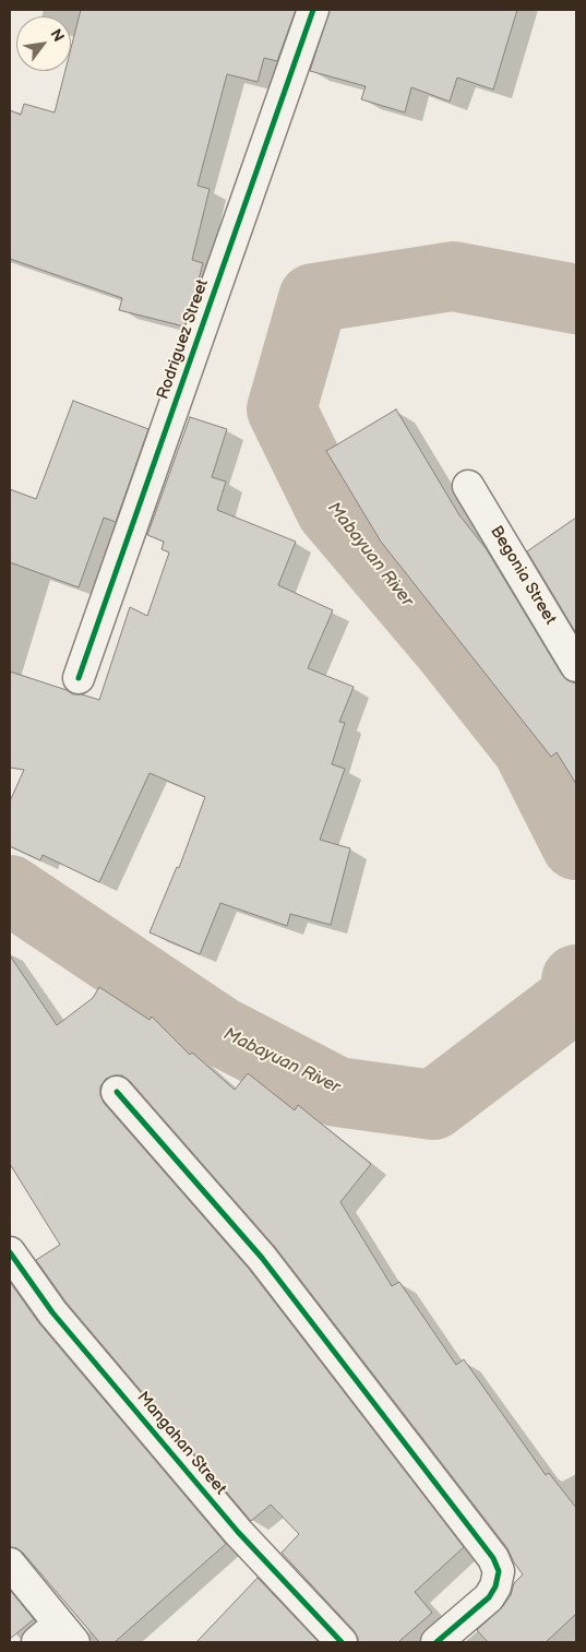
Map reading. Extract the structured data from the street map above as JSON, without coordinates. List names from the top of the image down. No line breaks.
{"streets":{"street":["Rodriguez Street","Begonia Street","Mangahan Street"]},"water":["Mabayuan River"],"north":"top right"}
